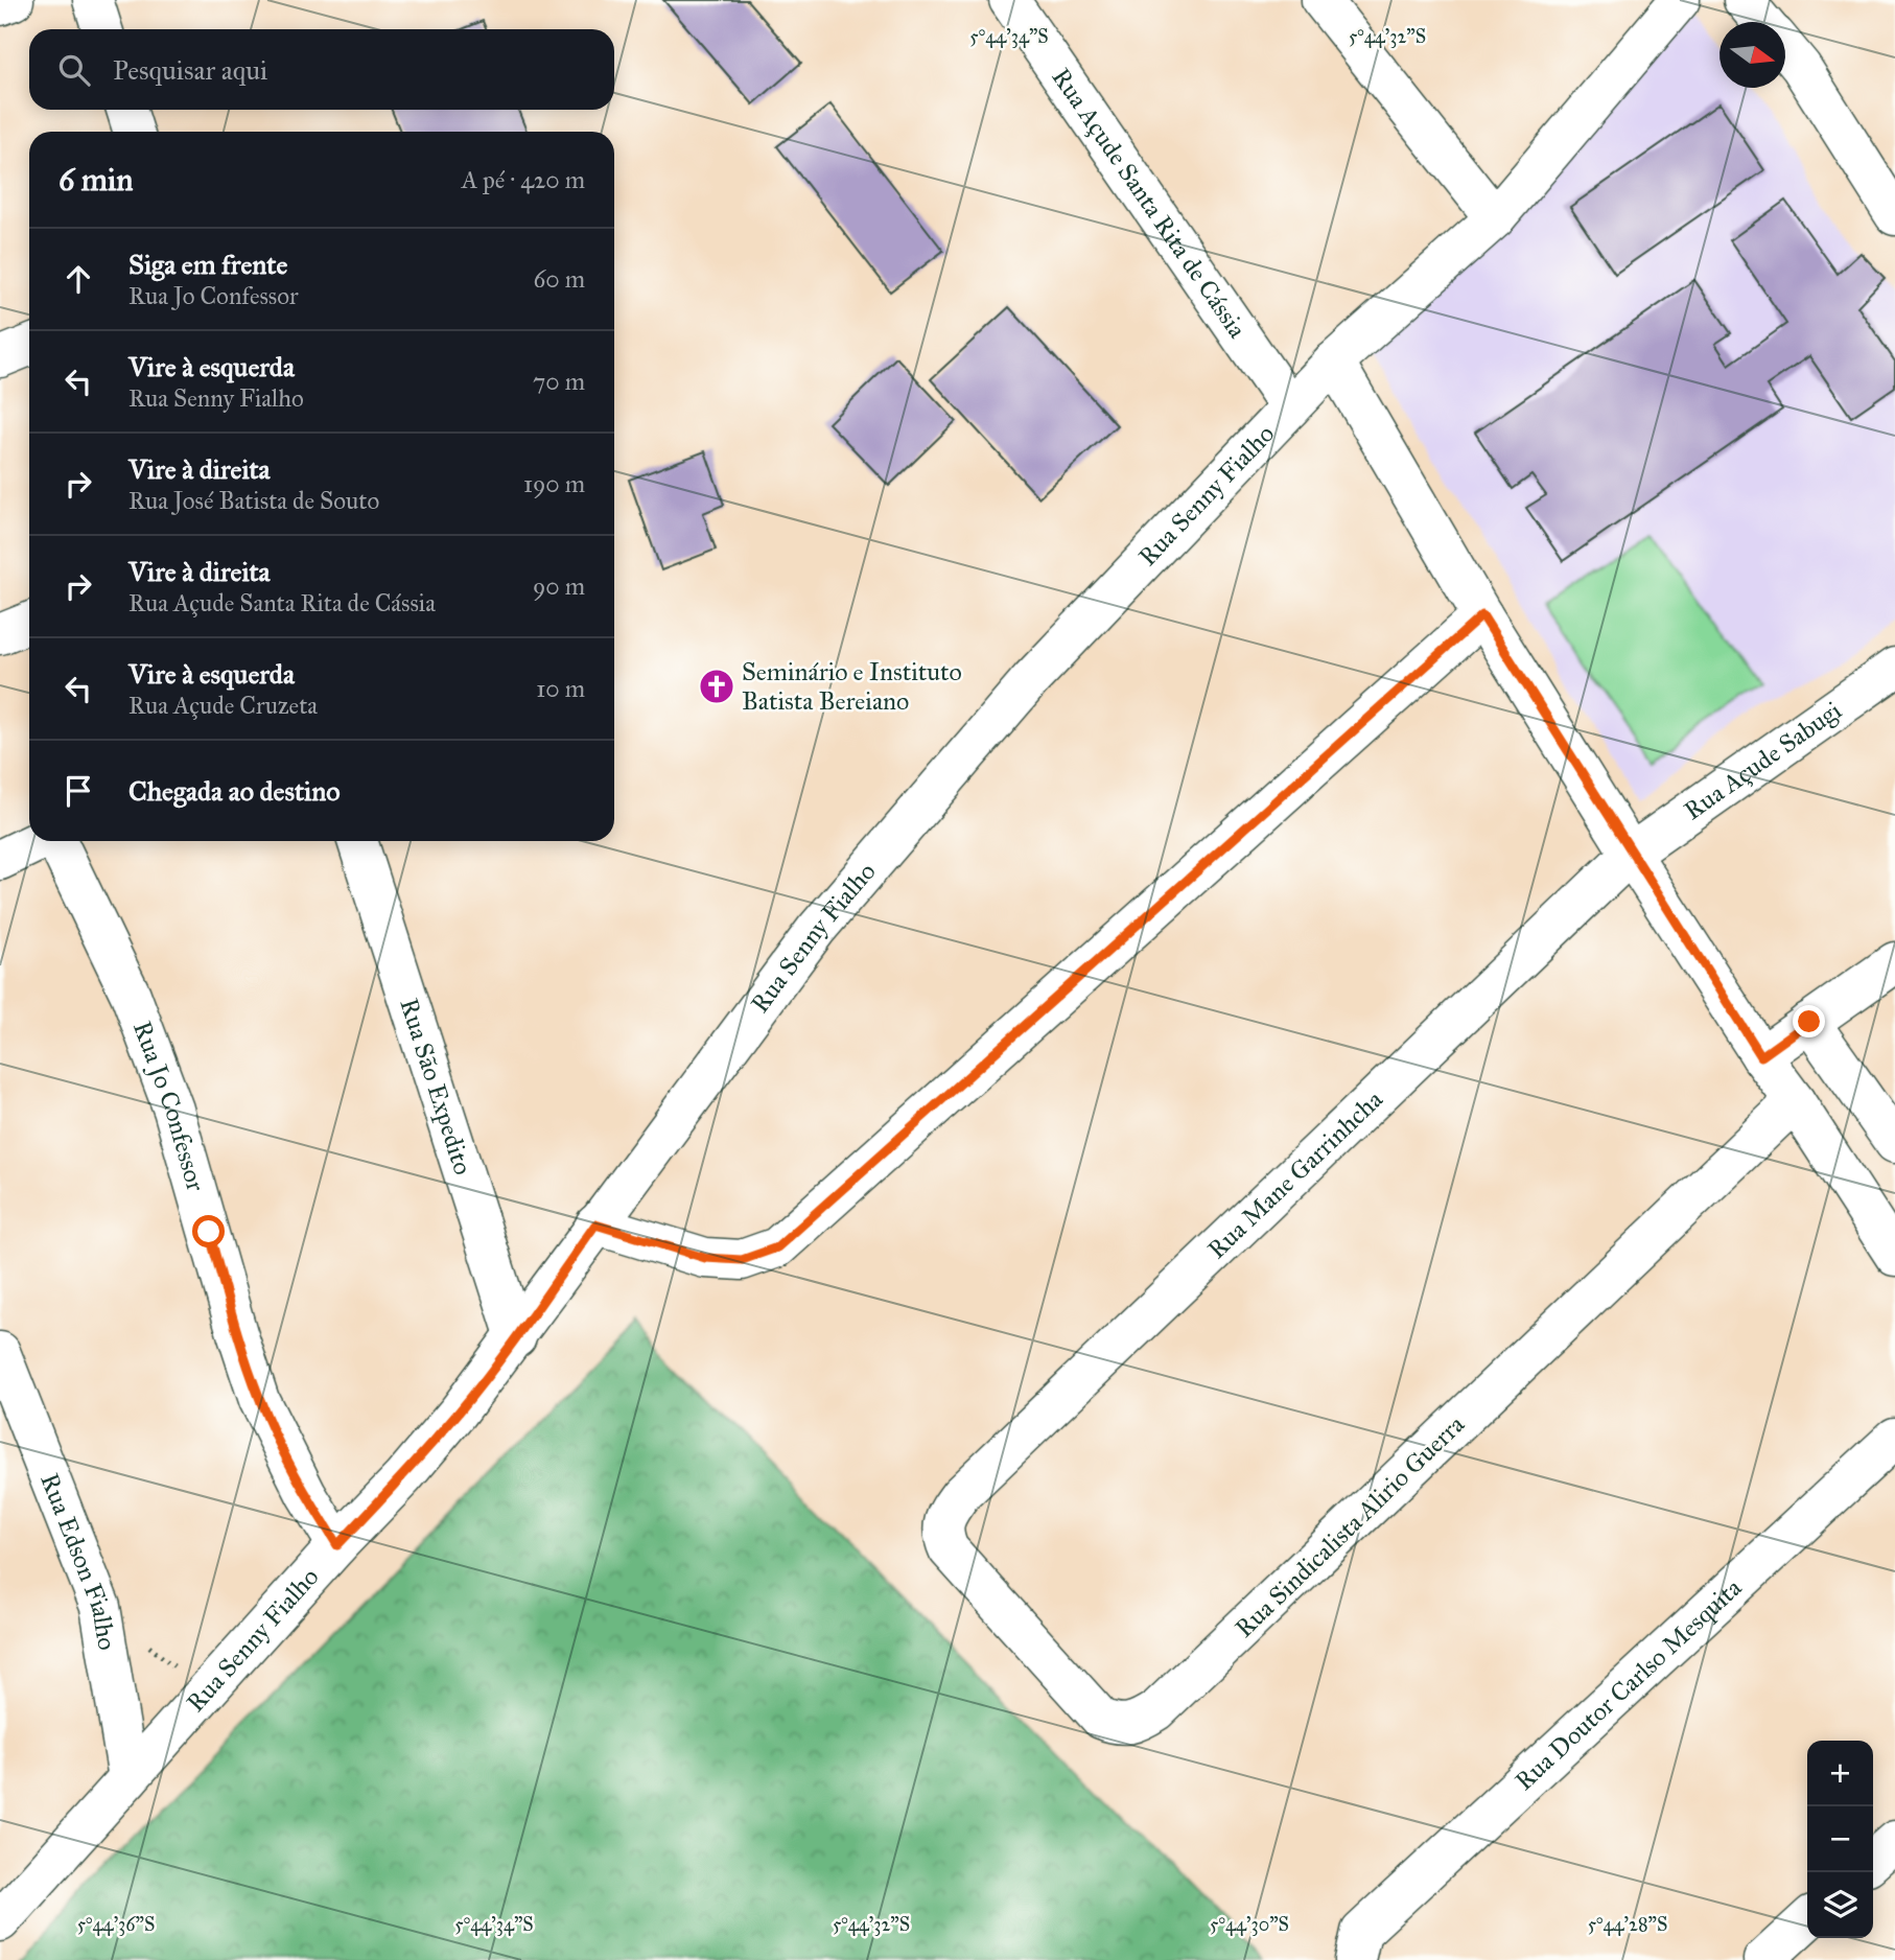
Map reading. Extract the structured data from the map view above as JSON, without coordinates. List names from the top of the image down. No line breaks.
{"streets":{"street":["Rua Açude Santa Rita de Cássia","Rua Senny Fialho","Rua Açude Sabugi","Rua São Expedito","Rua Jo Confessor","Rua Mane Garrinhcha","Rua Sindicalista Alirio Guerra","Rua Edson Fialho","Rua Doutor Carlso Mesquita"]},"crossings":[["Rua Açude Santa Rita de Cássia","Rua Senny Fialho"],["Rua Senny Fialho","Rua São Expedito"],["Rua Senny Fialho","Rua Jo Confessor"],["Rua Senny Fialho","Rua Edson Fialho"],["Rua Açude Sabugi","Rua Mane Garrinhcha"],["Rua Mane Garrinhcha","Rua Sindicalista Alirio Guerra"]],"places":{"church":["Seminário e Instituto Batista Bereiano"]},"north":"right","page":{"search":"Pesquisar aqui","heading":["6 min","A pé · 420 m"],"list":[["Siga em frente","Rua Jo Confessor","60 m"],["Vire à esquerda","Rua Senny Fialho","70 m"],["Vire à direita","Rua José Batista de Souto","190 m"],["Vire à direita","Rua Açude Santa Rita de Cássia","90 m"],["Vire à esquerda","Rua Açude Cruzeta","10 m"],"Chegada ao destino"],"map_buttons":["+","−"]},"coordinates":["5°44'34\"S","5°44'32\"S","5°44'36\"S","5°44'30\"S","5°44'28\"S"]}
